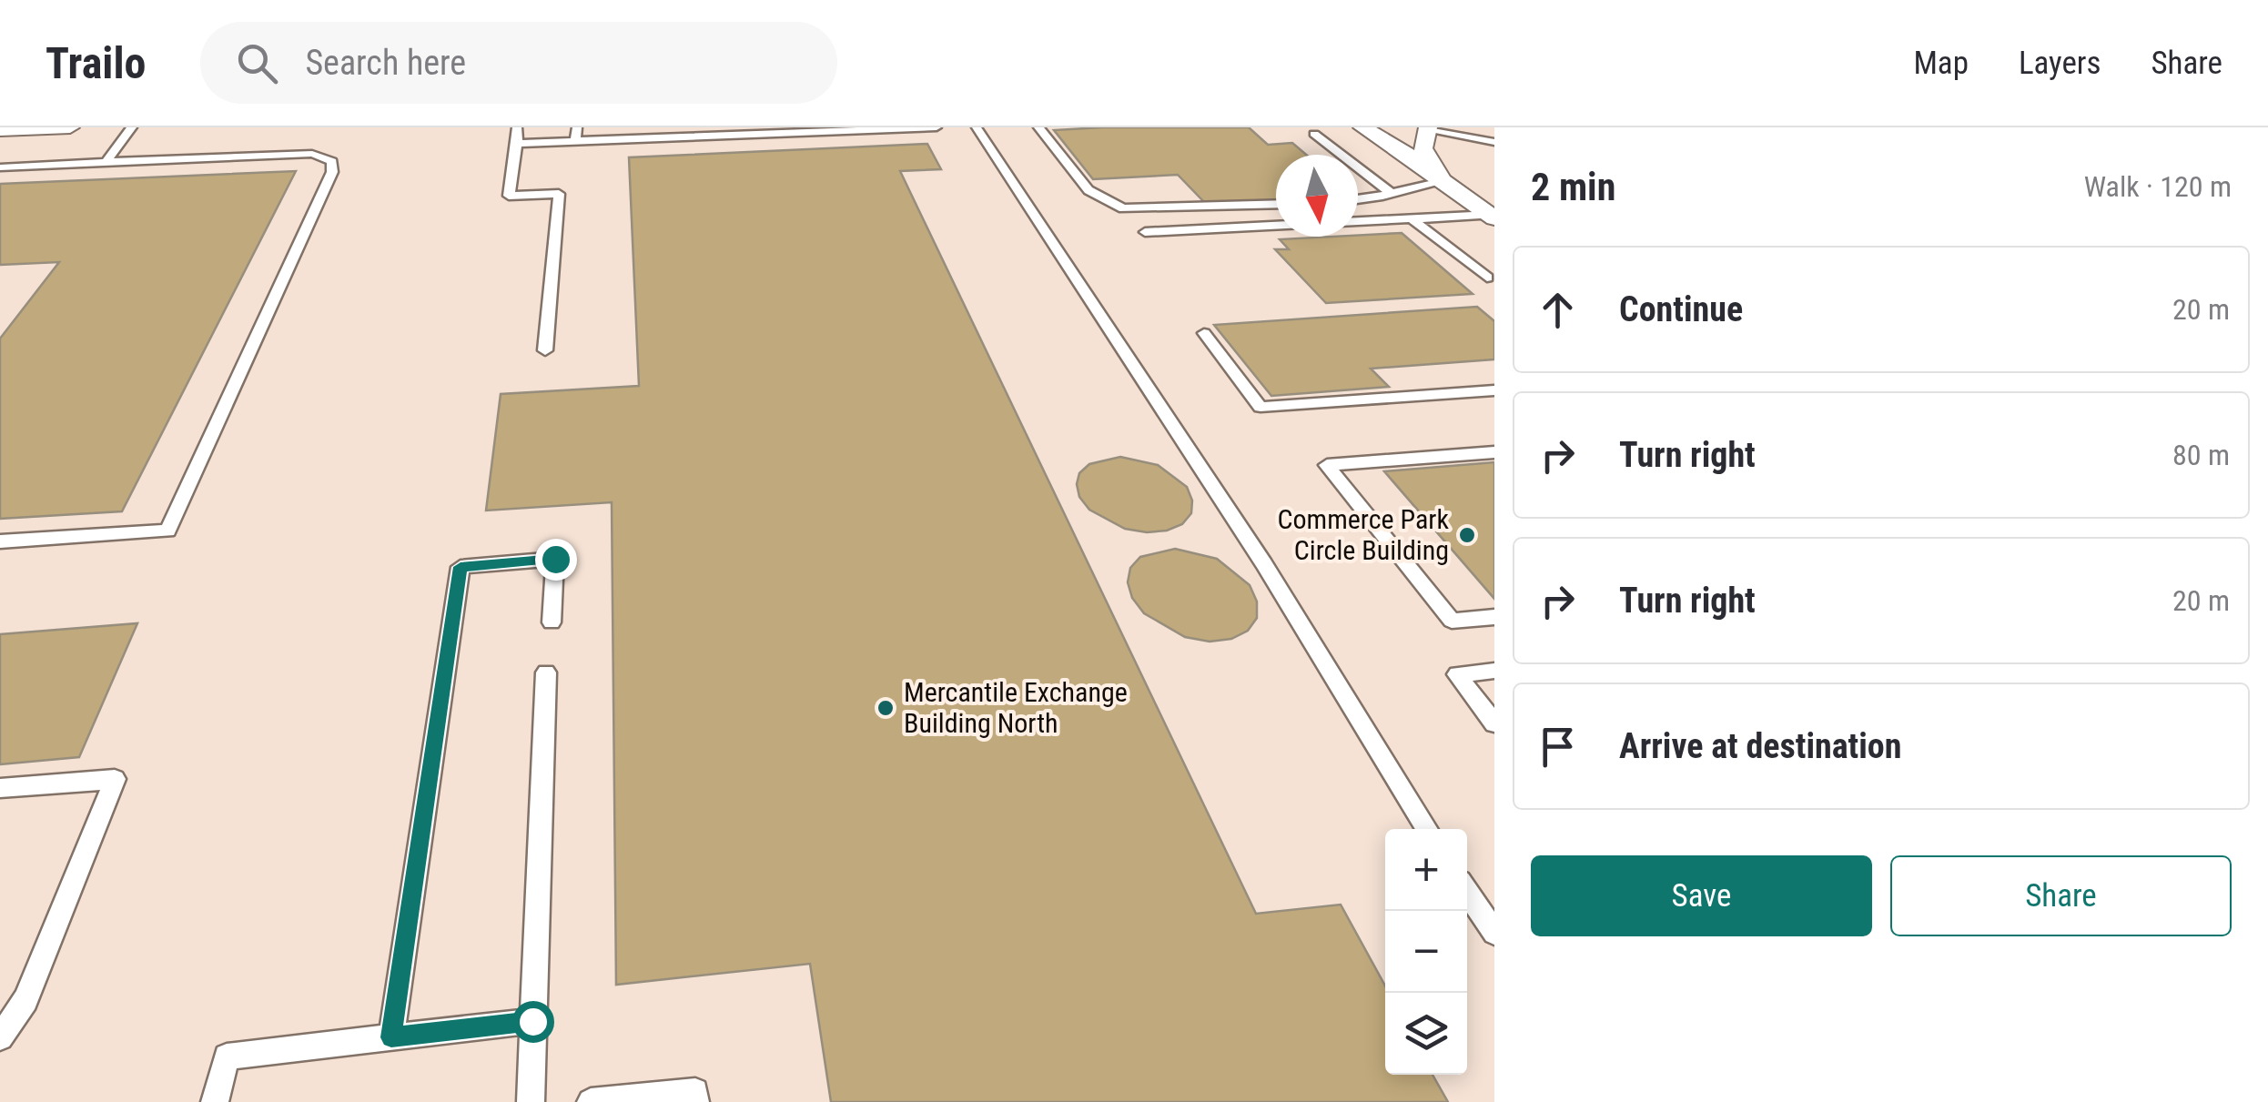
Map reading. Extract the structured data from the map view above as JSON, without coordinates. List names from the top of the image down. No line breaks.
{"places":["Commerce Park Circle Building","Mercantile Exchange Building North"],"north":"bottom","page":{"header":"Trailo","search":"Search here","nav":["Map","Layers","Share"],"heading":["2 min","Walk · 120 m"],"list":[["Continue","20 m"],["Turn right","80 m"],["Turn right","20 m"],"Arrive at destination"],"buttons":["Save","Share"],"map_buttons":["+","−"]}}
